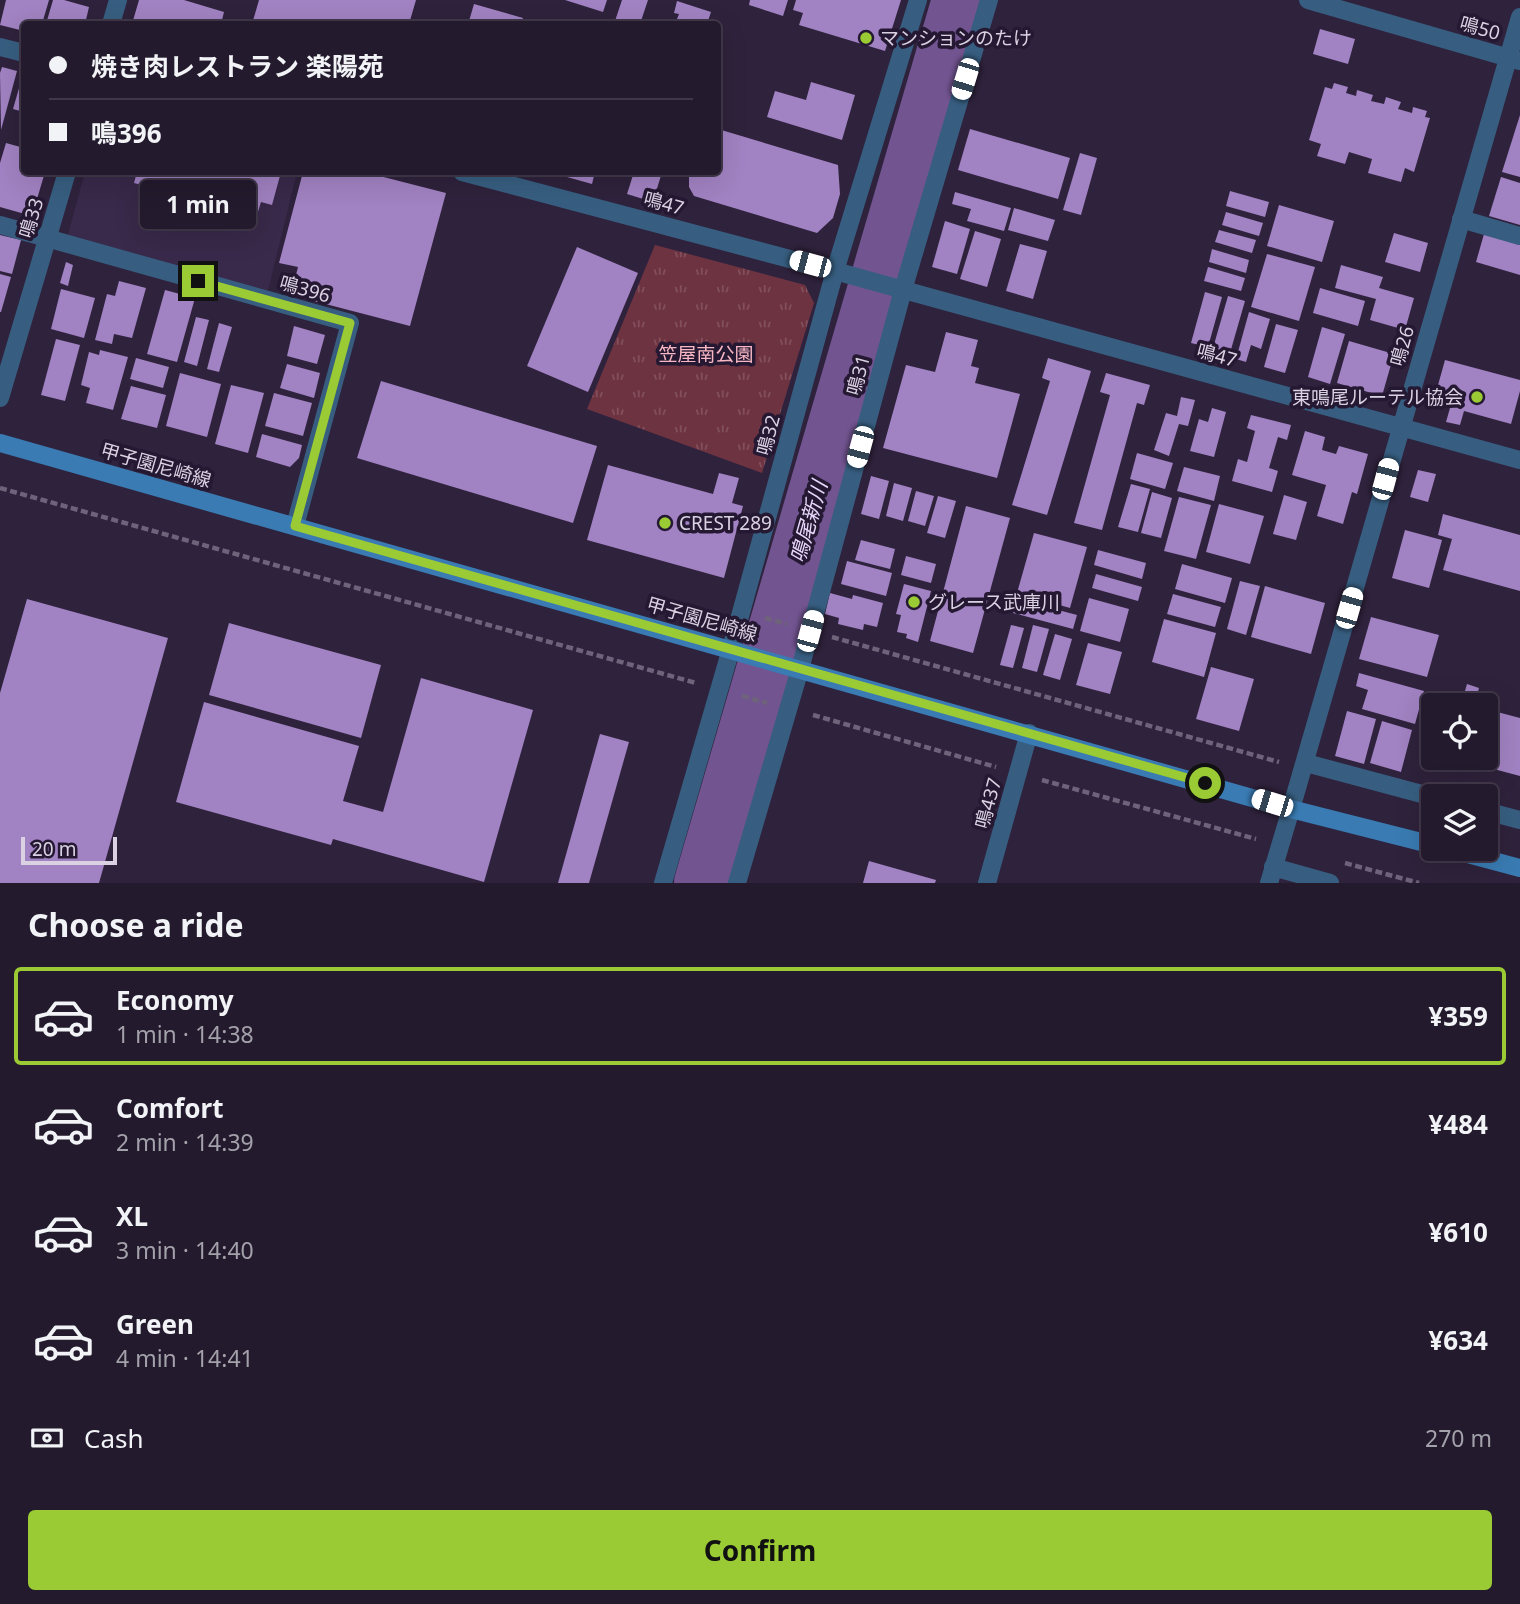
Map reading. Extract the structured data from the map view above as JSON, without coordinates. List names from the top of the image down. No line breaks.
{"streets":{"main road":["甲子園尼崎線"],"street":["鳴50","鳴47","鳴33","鳴396","鳴26","鳴31","鳴32","鳴437"]},"crossings":[["鳴50","鳴26"],["鳴47","鳴26"],["鳴47","鳴31"],["鳴47","鳴32"],["鳴33","鳴396"],["鳴396","甲子園尼崎線"],["鳴26","甲子園尼崎線"],["鳴31","甲子園尼崎線"],["鳴32","甲子園尼崎線"],["甲子園尼崎線","鳴437"]],"water":["鳴尾新川"],"parks":["笠屋南公園"],"places":["マンションのたけ","東鳴尾ルーテル協会","CREST 289","グレース武庫川"],"scale_bar":"20 m","page":{"banner":["焼き肉レストラン 楽陽苑","鳴396"],"bubble":"1 min","scale":"20 m","heading":"Choose a ride","list":[{"name":"Economy","note":"1 min · 14:38","value":"¥359"},{"name":"Comfort","note":"2 min · 14:39","value":"¥484"},{"name":"XL","note":"3 min · 14:40","value":"¥610"},{"name":"Green","note":"4 min · 14:41","value":"¥634"}],"pay":["Cash","270 m"],"buttons":"Confirm"}}
